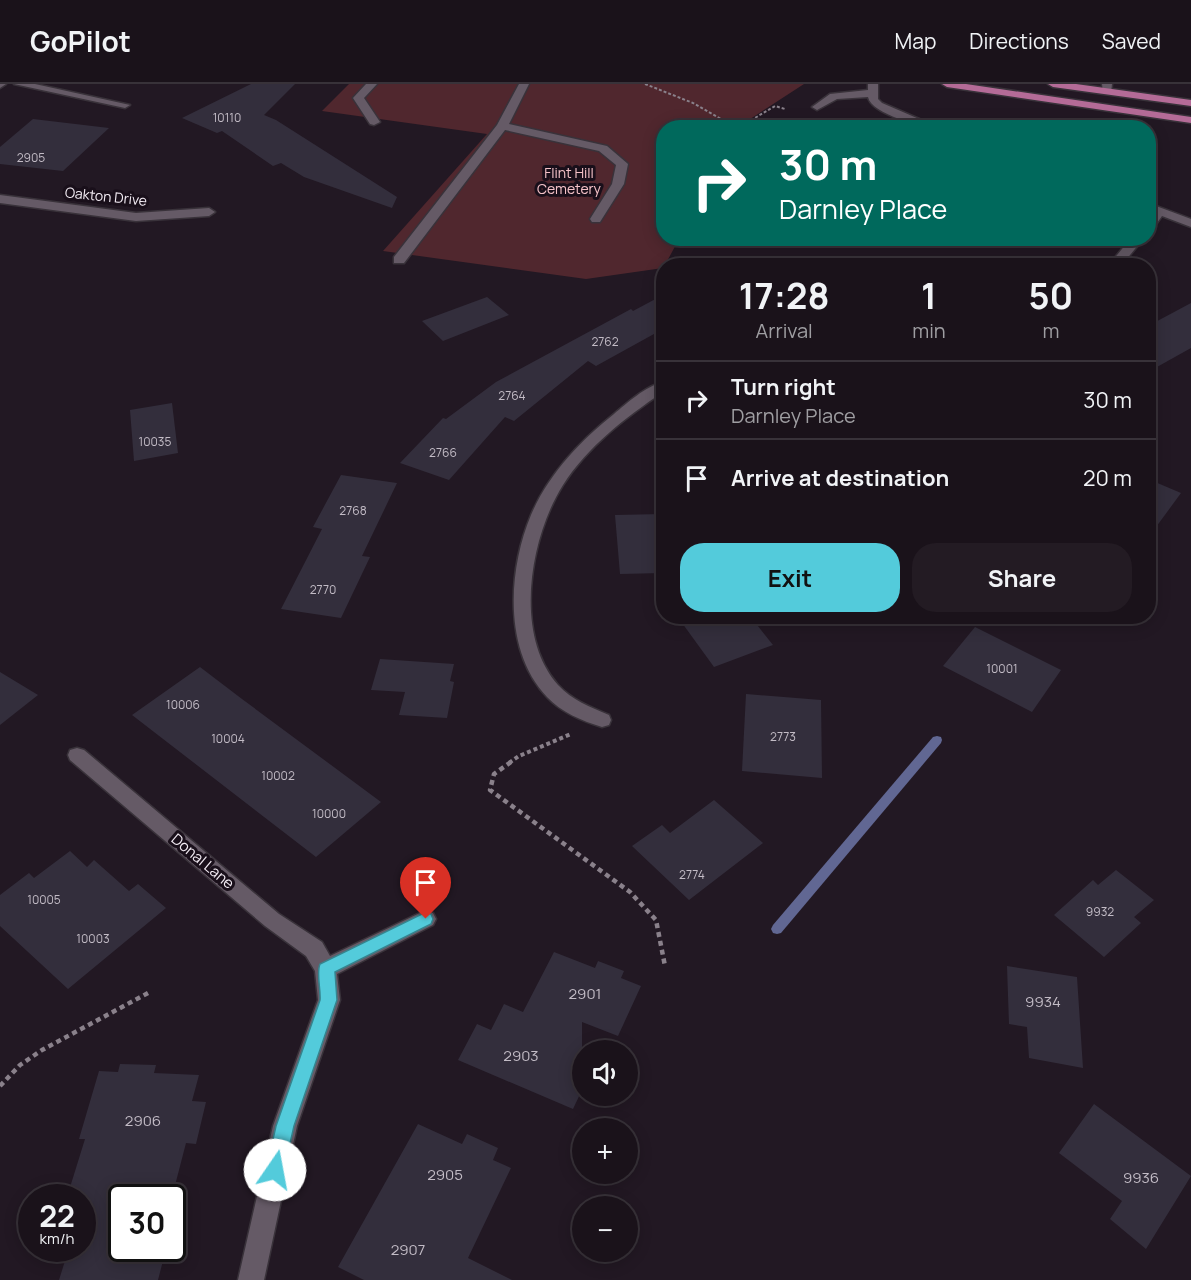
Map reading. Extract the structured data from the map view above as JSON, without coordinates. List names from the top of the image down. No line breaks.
{"streets":{"street":["Oakton Drive","Donal Lane"]},"parks":["Flint Hill Cemetery"],"house_numbers":["10110","2905","2762","2764","10035","2766","2768","2770","10001","10006","2773","10004","10002","10000","2774","10005","9932","10003","2901","9934","2903","2906","2905","9936","2907"],"page":{"header":"GoPilot","nav":["Map","Directions","Saved"],"turn":["30 m","Darnley Place"],"eta":["17:28","Arrival","1","min","50","m"],"list":[{"name":"Turn right","note":"Darnley Place","value":"30 m"},{"name":"Arrive at destination","value":"20 m"}],"buttons":["Exit","Share"],"map_buttons":["+","−"],"speed":"22 km/h","limit":"30"}}
